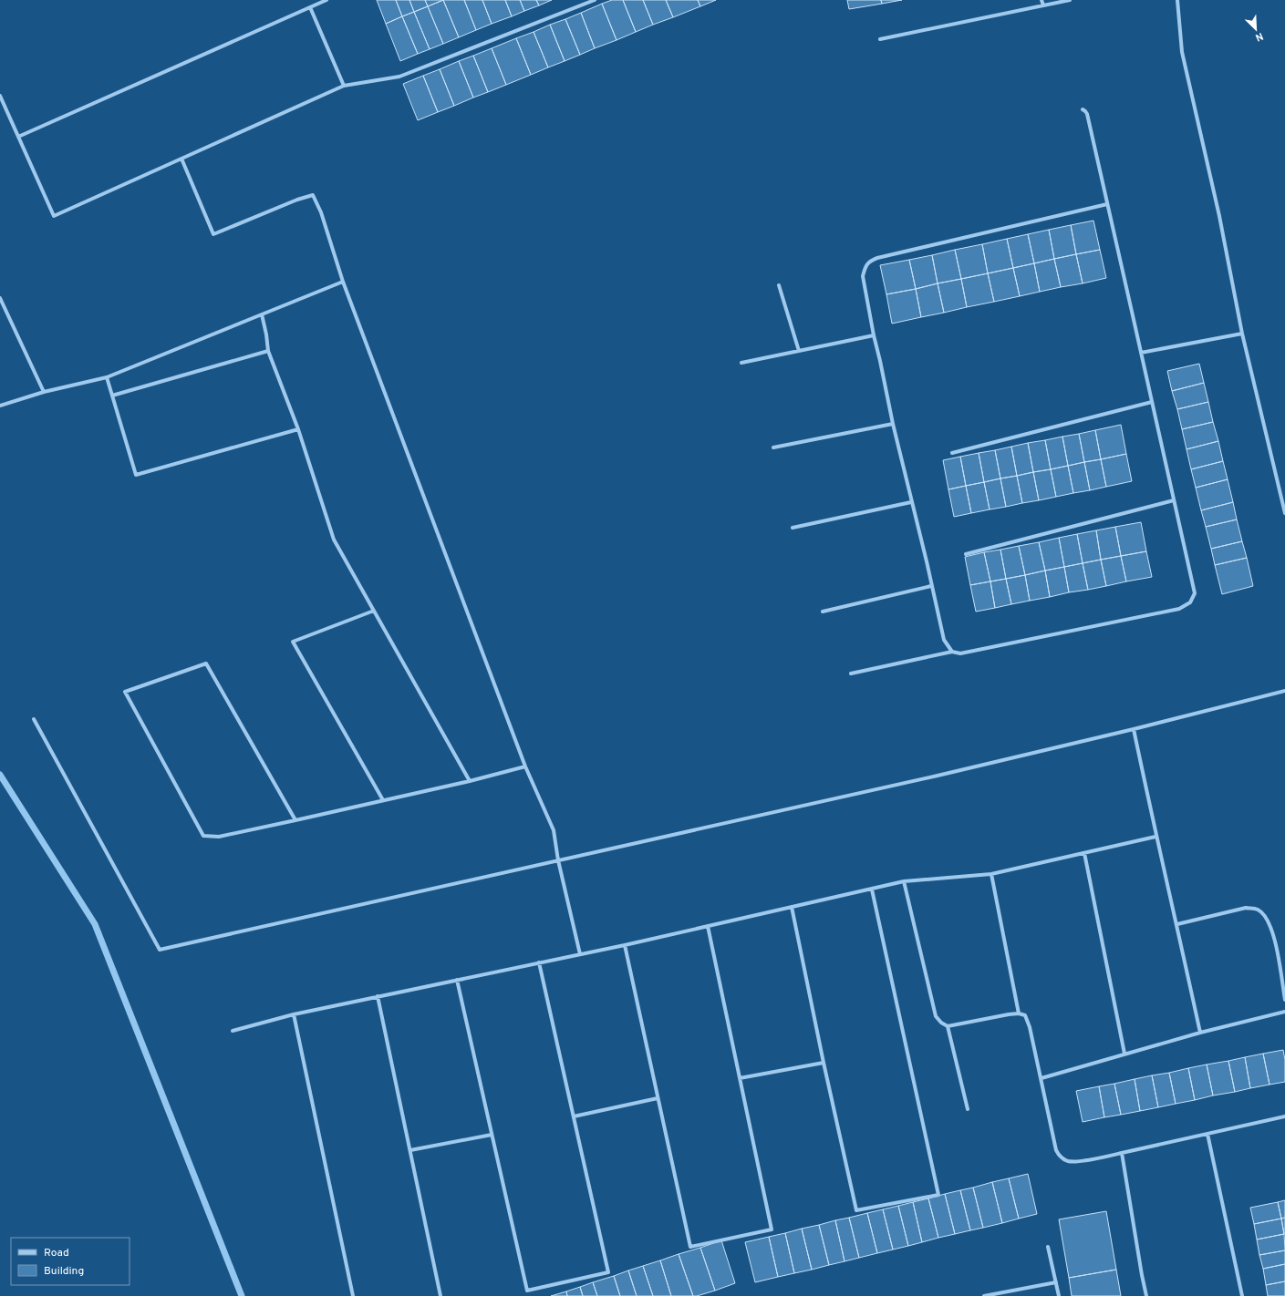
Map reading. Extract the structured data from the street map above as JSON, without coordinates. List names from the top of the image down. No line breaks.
{"legend":["Road","Building"],"north":"bottom right"}
